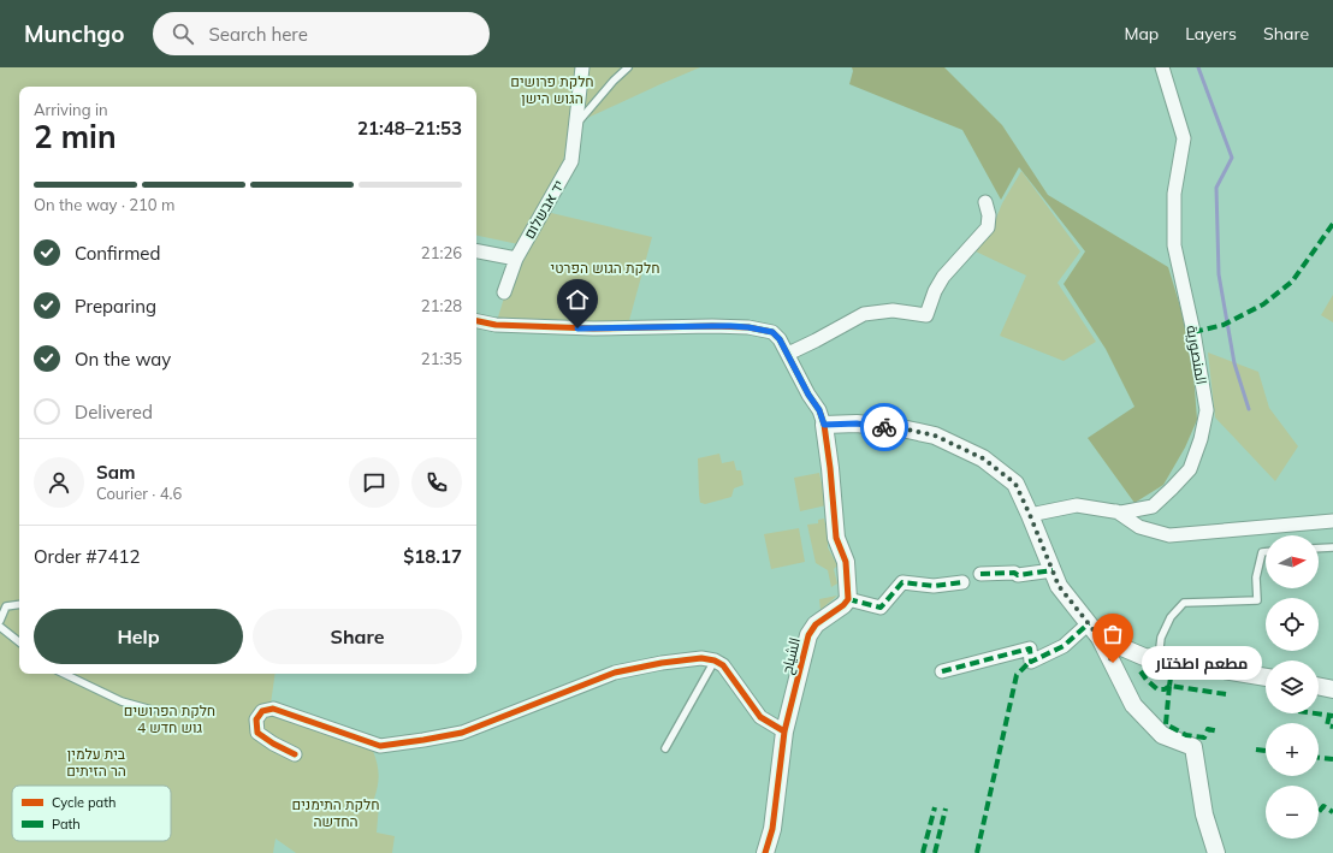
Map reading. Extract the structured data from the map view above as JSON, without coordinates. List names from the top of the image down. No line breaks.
{"streets":{"street":["יד אבשלום","المنصورية","الشياح"]},"parks":["חלקת פרושים הגוש הישן","חלקת הגוש הפרטי","חלקת הפרושים גוש חדש 4","בית עלמין הר הזיתים","חלקת התימנים החדשה"],"places":["مطعم اطختار"],"legend":["Cycle path","Path"],"north":"right","page":{"header":"Munchgo","search":"Search here","nav":["Map","Layers","Share"],"heading":["2 min","Arriving in","21:48–21:53"],"panel":["Sam","Courier · 4.6","Order #7412","$18.17"],"bar":"On the way · 210 m","list":[["Confirmed","21:26"],["Preparing","21:28"],["On the way","21:35"],"Delivered"],"map_buttons":["+","−"],"buttons":["Help","Share"],"bubble":"مطعم اطختار"}}
